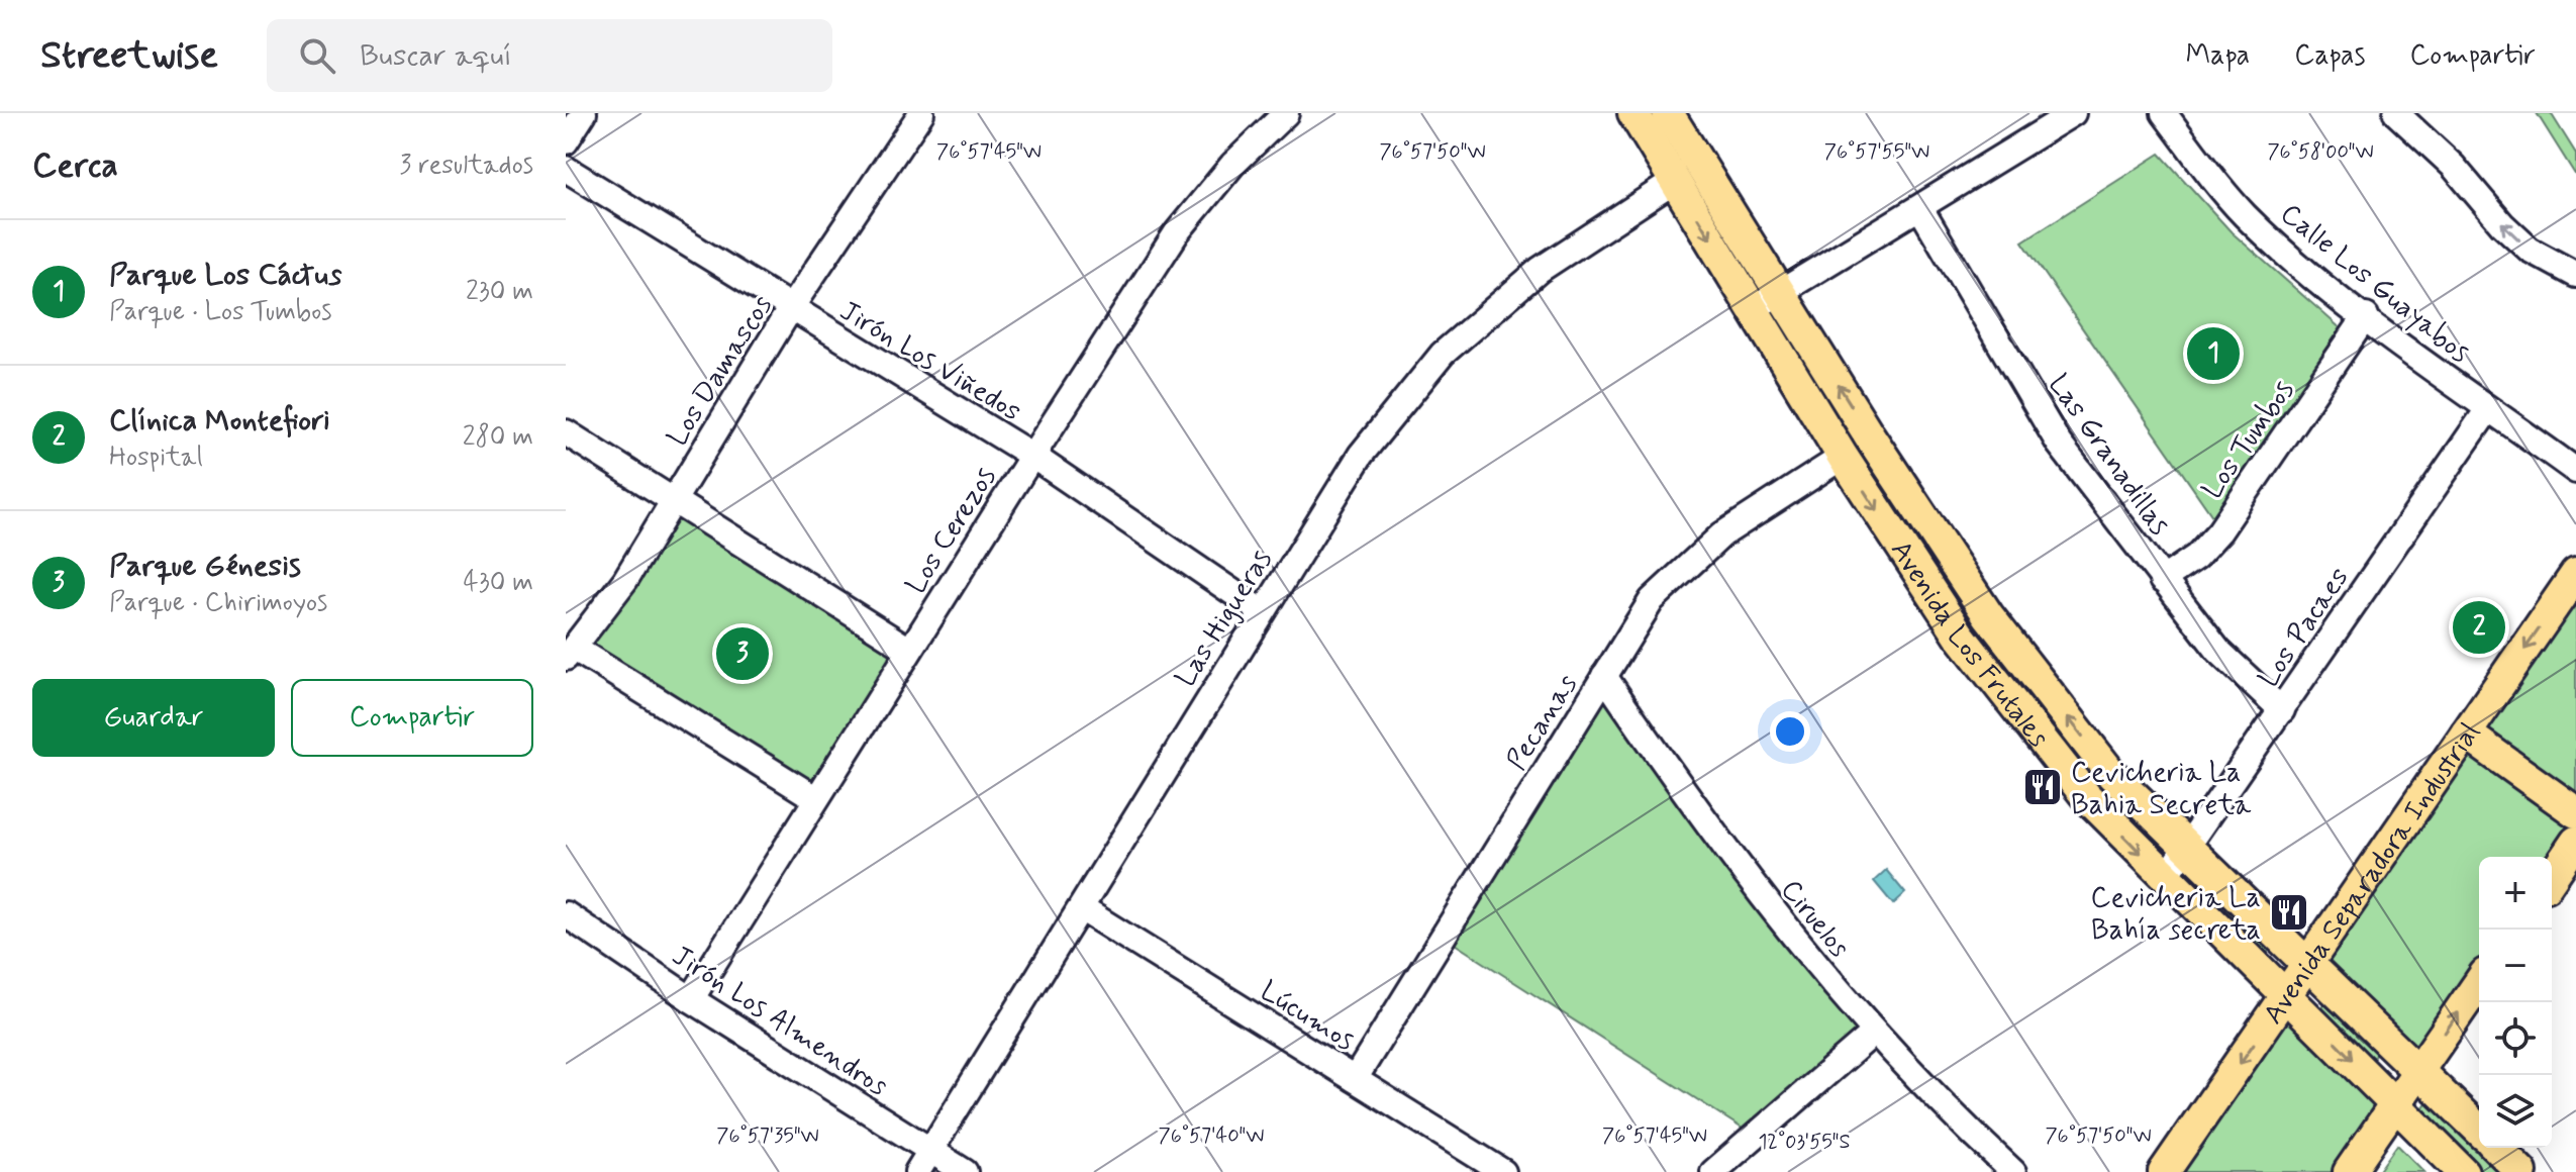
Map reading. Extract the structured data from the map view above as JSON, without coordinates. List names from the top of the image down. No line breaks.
{"streets":{"main road":["Avenida Los Frutales","Avenida Separadora Industrial"],"street":["Calle Los Guayabos","Jirón Los Viñedos","Los Damascos","Los Tumbos","Las Granadillas","Los Cerezos","Las Higueras","Los Pacaes","Pecanas","Ciruelos","Lúcumos","Jirón Los Almendros"]},"crossings":[["Calle Los Guayabos","Los Tumbos"],["Calle Los Guayabos","Los Pacaes"],["Jirón Los Viñedos","Los Damascos"],["Jirón Los Viñedos","Los Cerezos"],["Jirón Los Viñedos","Las Higueras"],["Los Tumbos","Las Granadillas"],["Las Granadillas","Los Pacaes"],["Los Cerezos","Jirón Los Almendros"],["Las Higueras","Avenida Los Frutales"],["Las Higueras","Lúcumos"],["Las Higueras","Jirón Los Almendros"],["Los Pacaes","Avenida Los Frutales"],["Avenida Los Frutales","Pecanas"],["Avenida Los Frutales","Avenida Separadora Industrial"],["Pecanas","Ciruelos"],["Pecanas","Lúcumos"]],"one_way":["Avenida Separadora Industrial"],"places":{"restaurant":["Cevicheria La Bahia Secreta","Cevicheria La Bahía secreta"]},"page":{"header":"Streetwise","search":"Buscar aquí","nav":["Mapa","Capas","Compartir"],"heading":["Cerca","3 resultados"],"list":[{"mark":"1","name":"Parque Los Cáctus","note":"Parque · Los Tumbos","value":"230 m"},{"mark":"2","name":"Clínica Montefiori","note":"Hospital","value":"280 m"},{"mark":"3","name":"Parque Génesis","note":"Parque · Chirimoyos","value":"430 m"}],"pins":["1","2","3"],"buttons":["Guardar","Compartir"],"map_buttons":["+","−"]},"coordinates":["76°57'45\"W","76°57'50\"W","76°57'55\"W","76°58'00\"W","76°57'35\"W","76°57'40\"W","12°03'55\"S"]}
